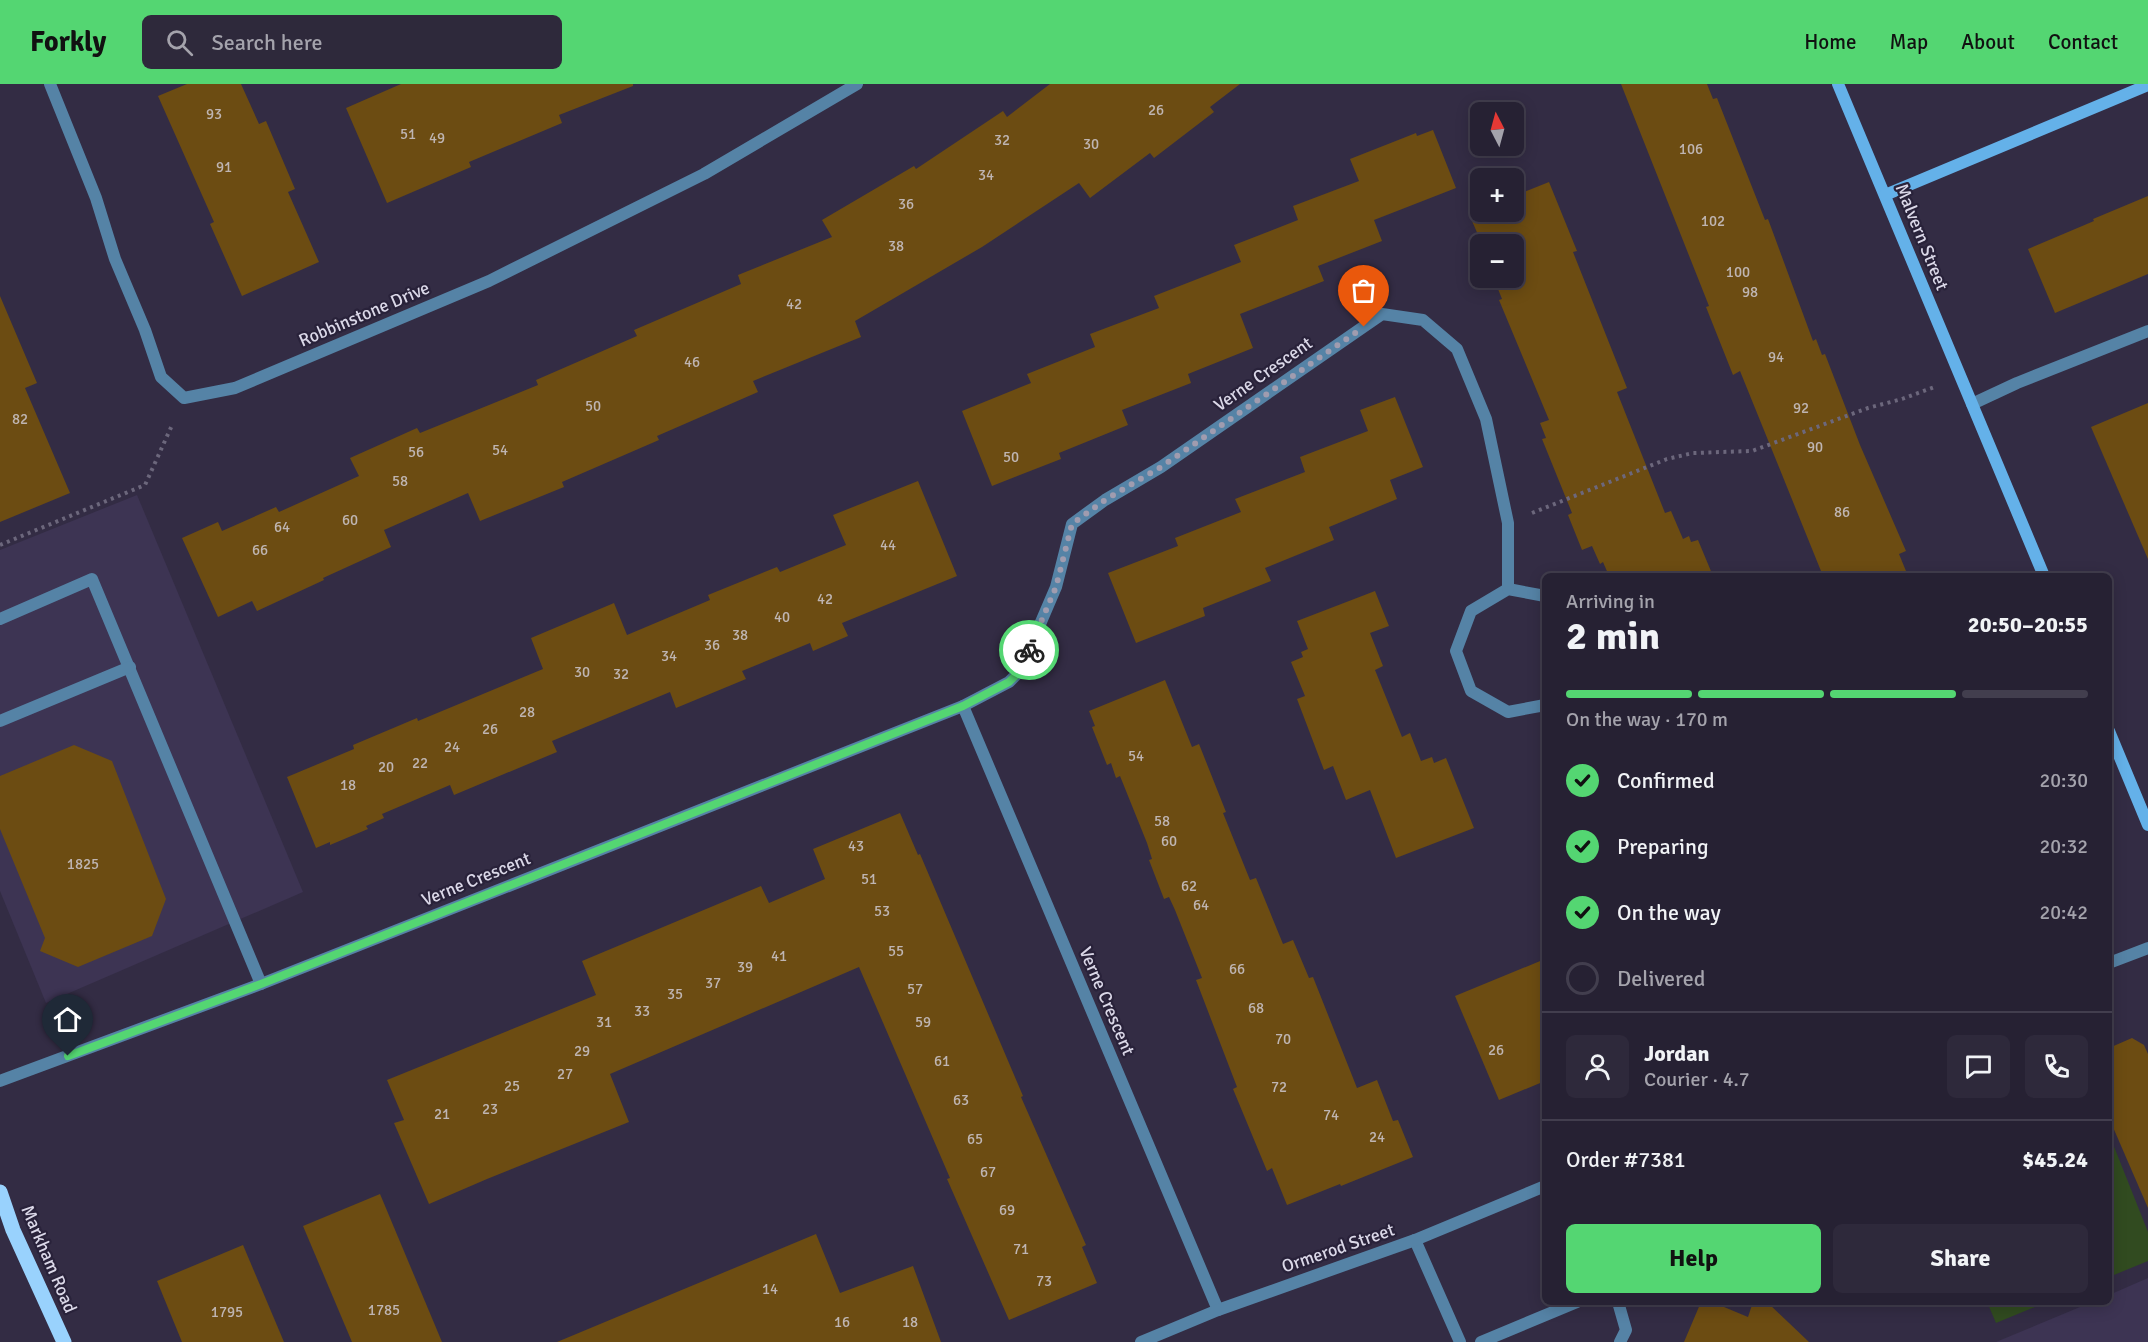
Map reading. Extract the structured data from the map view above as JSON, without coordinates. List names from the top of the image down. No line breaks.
{"streets":{"main road":["Markham Road"],"street":["Malvern Street","Robbinstone Drive","Verne Crescent","Ormerod Street"]},"crossings":[["Verne Crescent","Ormerod Street"]],"house_numbers":["26","93","51","49","32","30","106","91","34","36","102","38","100","98","42","94","46","50","92","82","90","54","56","50","58","86","60","64","44","66","42","40","38","36","34","30","32","28","26","24","54","22","20","18","58","60","43","1825","51","62","64","53","55","41","39","66","37","57","35","68","33","31","59","70","26","29","61","27","25","72","63","23","21","74","24","65","67","69","71","73","14","1785","1795","16","18"],"north":"top","page":{"header":"Forkly","search":"Search here","nav":["Home","Map","About","Contact"],"map_buttons":["+","−"],"heading":["2 min","Arriving in","20:50–20:55"],"panel":["Jordan","Courier · 4.7","Order #7381","$45.24"],"bar":"On the way · 170 m","list":[["Confirmed","20:30"],["Preparing","20:32"],["On the way","20:42"],"Delivered"],"buttons":["Help","Share"]}}
